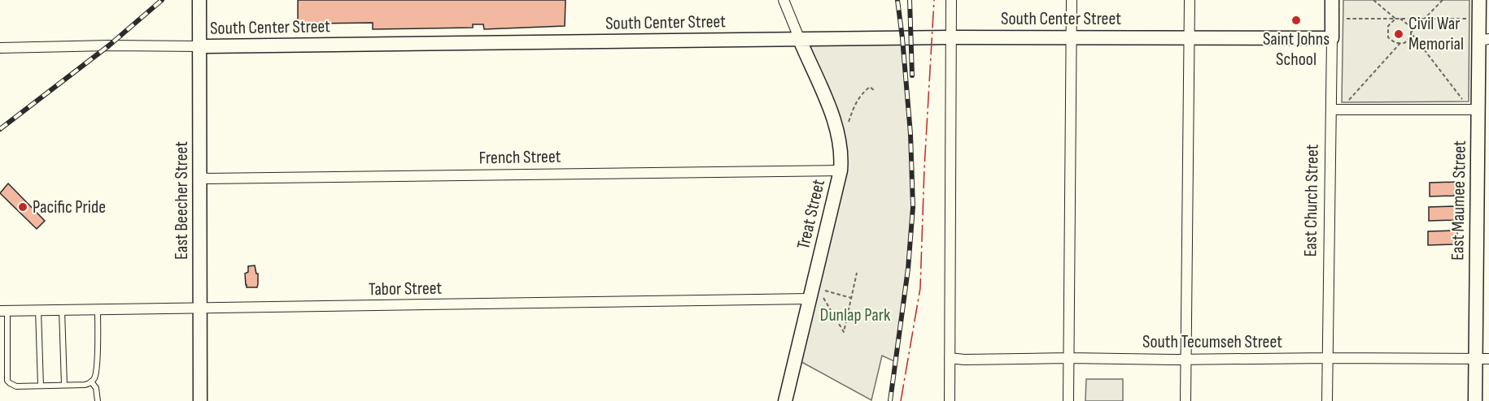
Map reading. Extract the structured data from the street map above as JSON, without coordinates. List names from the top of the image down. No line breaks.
{"streets":{"street":["South Center Street","French Street","East Beecher Street","East Church Street","East Maumee Street","Treat Street","Tabor Street","South Tecumseh Street"]},"crossings":[["South Center Street","East Beecher Street"],["South Center Street","East Church Street"],["South Center Street","Treat Street"],["French Street","East Beecher Street"],["French Street","Treat Street"],["East Beecher Street","Tabor Street"],["East Church Street","South Tecumseh Street"],["East Maumee Street","South Tecumseh Street"],["Treat Street","Tabor Street"]],"parks":["Dunlap Park"],"places":["Saint Johns School","Civil War Memorial","Pacific Pride"]}
